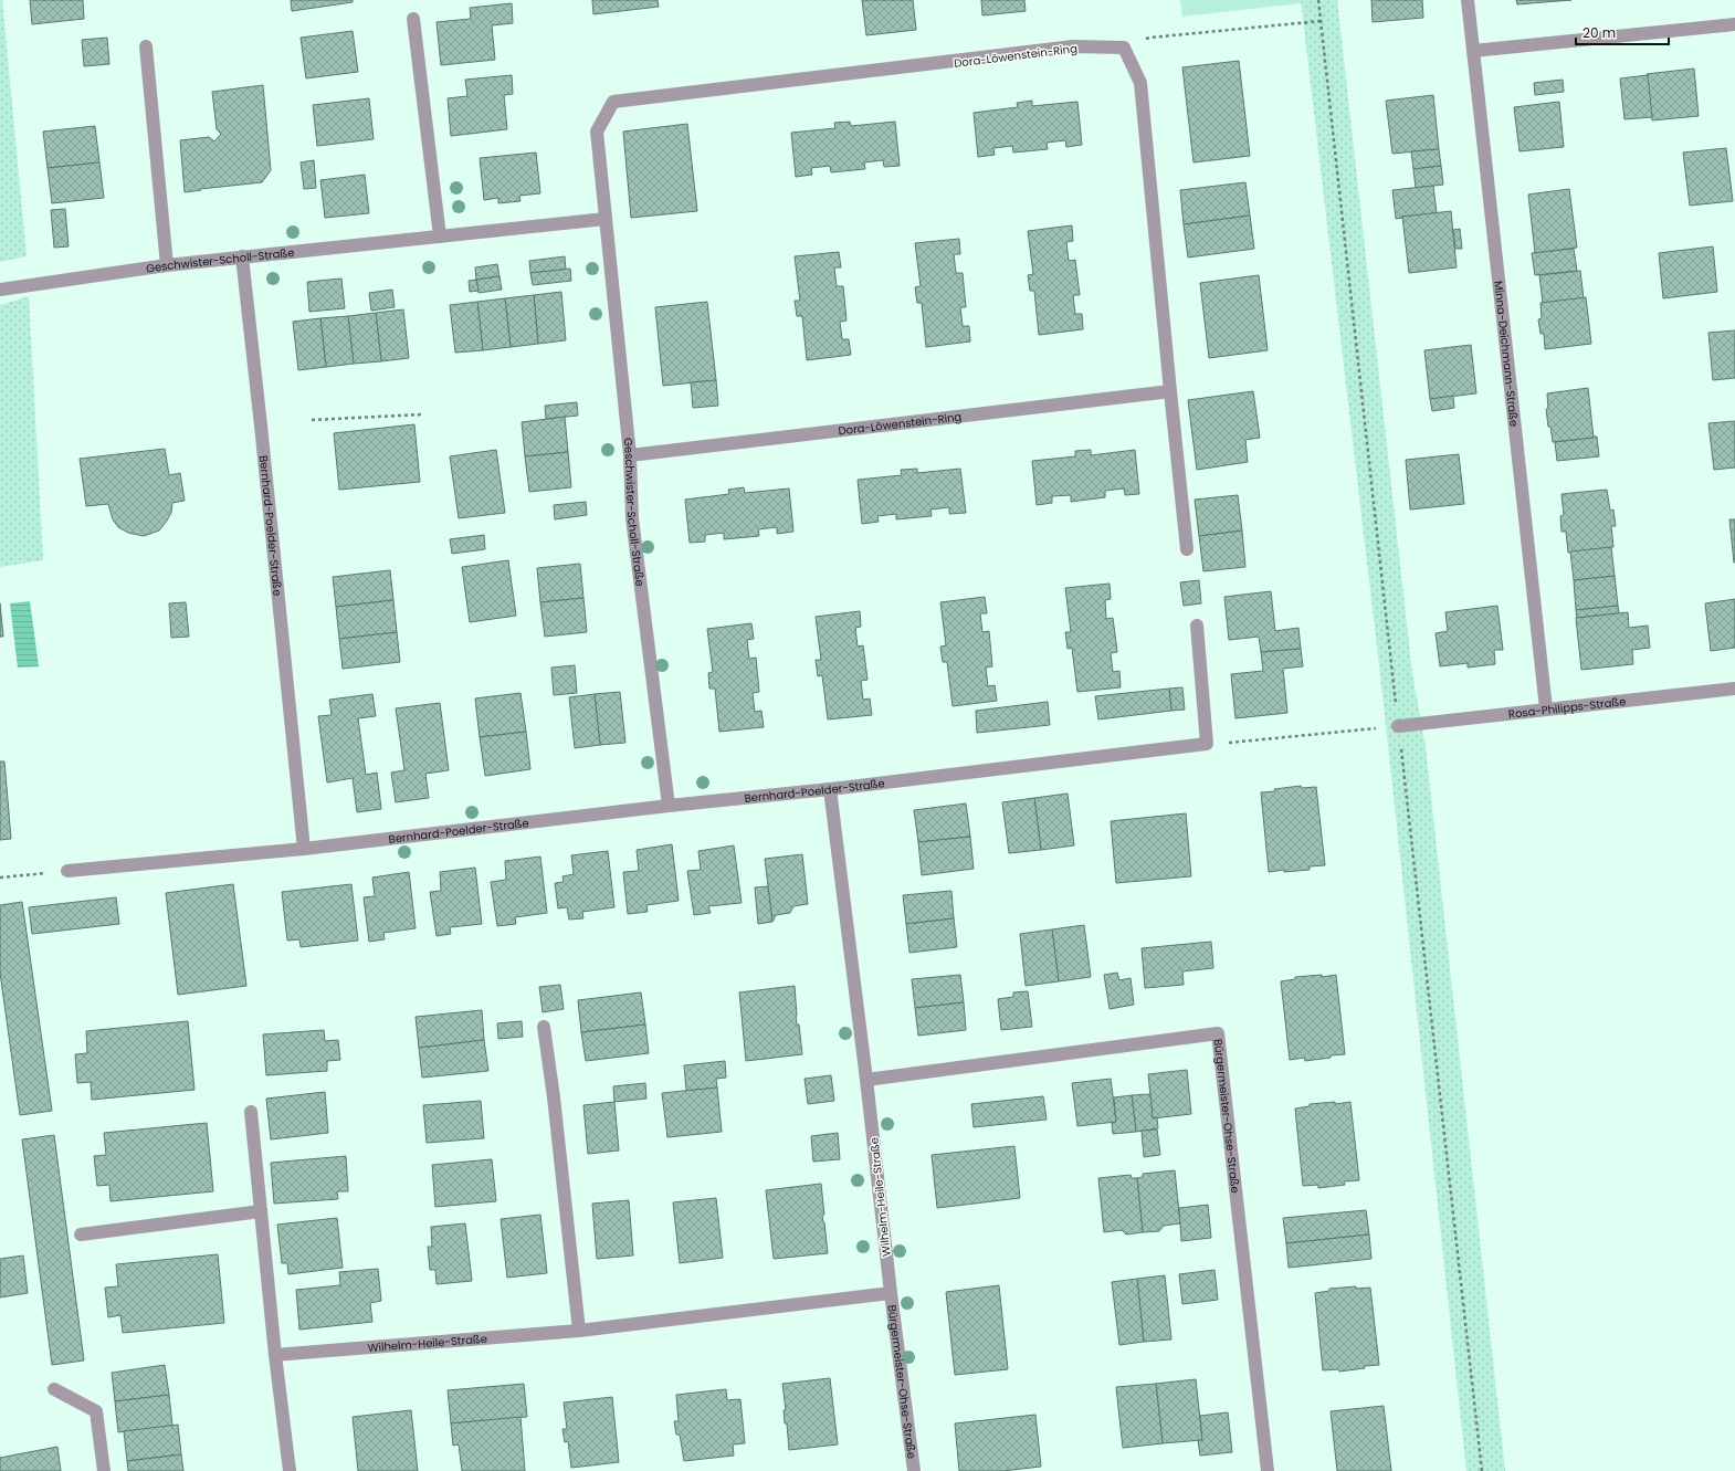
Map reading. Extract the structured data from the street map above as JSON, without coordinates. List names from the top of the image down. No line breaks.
{"streets":{"street":["Dora-Löwenstein-Ring","Geschwister-Scholl-Straße","Minna-Deichmann-Straße","Bernhard-Poelder-Straße","Rosa-Philipps-Straße","Bürgermeister-Ohse-Straße","Wilhelm-Heile-Straße"]},"crossings":[["Dora-Löwenstein-Ring","Geschwister-Scholl-Straße"],["Geschwister-Scholl-Straße","Bernhard-Poelder-Straße"],["Minna-Deichmann-Straße","Rosa-Philipps-Straße"],["Bernhard-Poelder-Straße","Wilhelm-Heile-Straße"],["Bürgermeister-Ohse-Straße","Wilhelm-Heile-Straße"]],"scale_bar":"20 m"}
